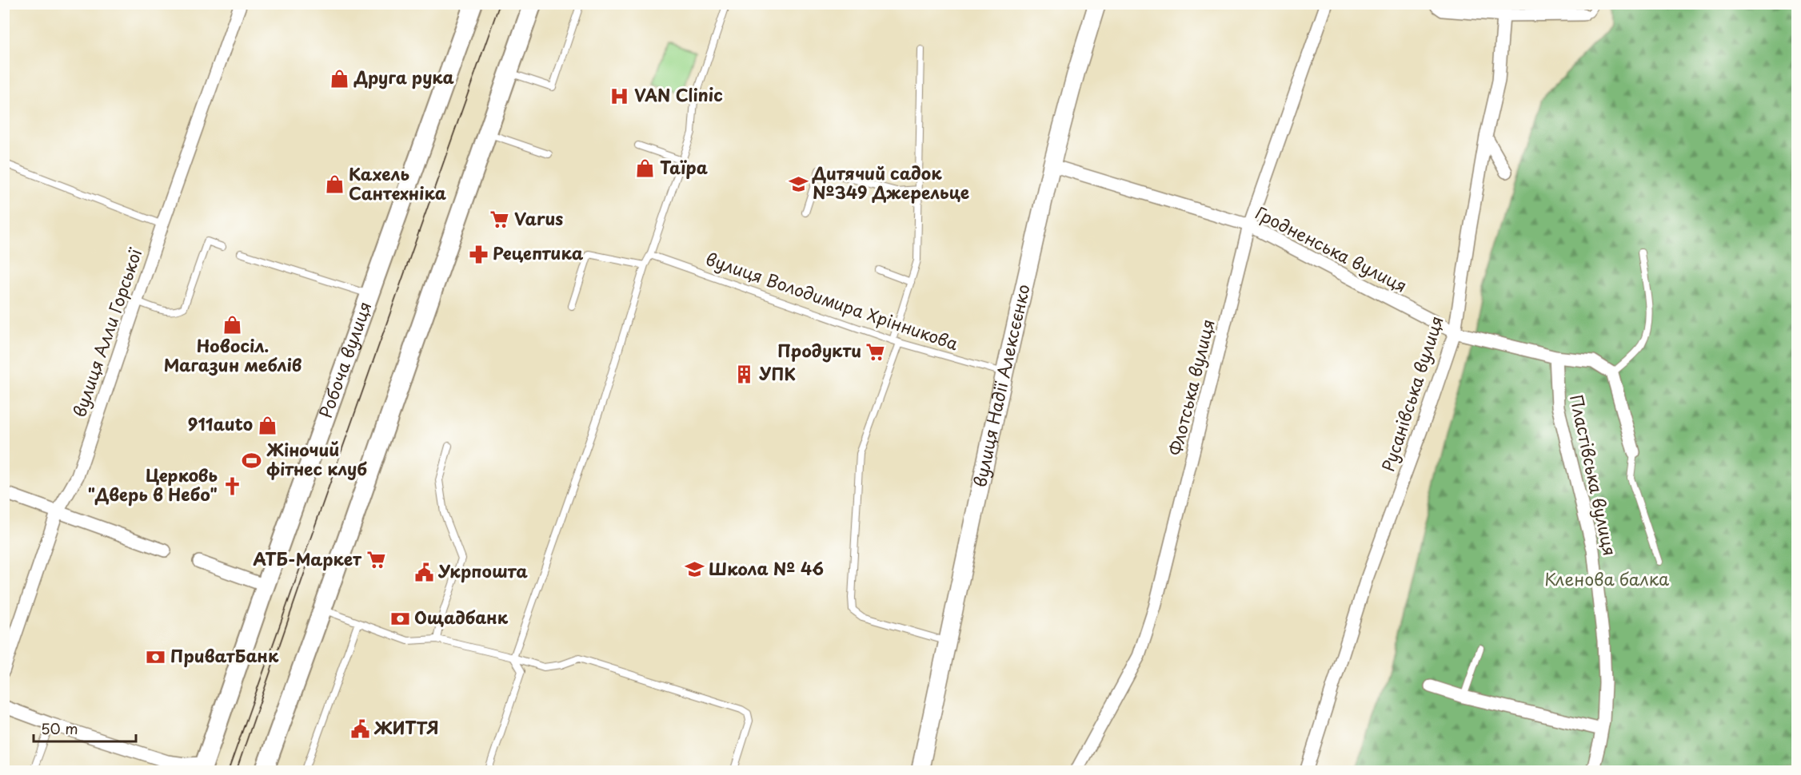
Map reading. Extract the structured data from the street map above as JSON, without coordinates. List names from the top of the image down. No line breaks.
{"streets":{"main road":["Робоча вулиця"],"street":["Гродненська вулиця","вулиця Алли Горської","вулиця Надії Алексєєнко","Флотська вулиця","Русанівська вулиця","Пластівська вулиця"],"lane":["вулиця Володимира Хрінникова"]},"crossings":[["Гродненська вулиця","вулиця Надії Алексєєнко"],["Гродненська вулиця","Флотська вулиця"],["Гродненська вулиця","Русанівська вулиця"],["Гродненська вулиця","Пластівська вулиця"],["вулиця Володимира Хрінникова","вулиця Надії Алексєєнко"]],"parks":["Кленова балка"],"places":{"shop":["Друга рука","Таїра","Кахель Сантехніка","Новосіл. Магазин меблів","911auto"],"hospital":["VAN Clinic"],"school or university":["Дитячий садок №349 Джерельце","Школа № 46"],"supermarket":["Varus","Продукти","АТБ-Маркет"],"pharmacy":["Рецептика"],"building":["УПК"],"sports":["Жіночий фітнес клуб"],"church":["Церковь \"Дверь в Небо\""],"public building":["Укрпошта","ЖИТТЯ"],"bank":["Ощадбанк","ПриватБанк"]},"scale_bar":"50 m"}
